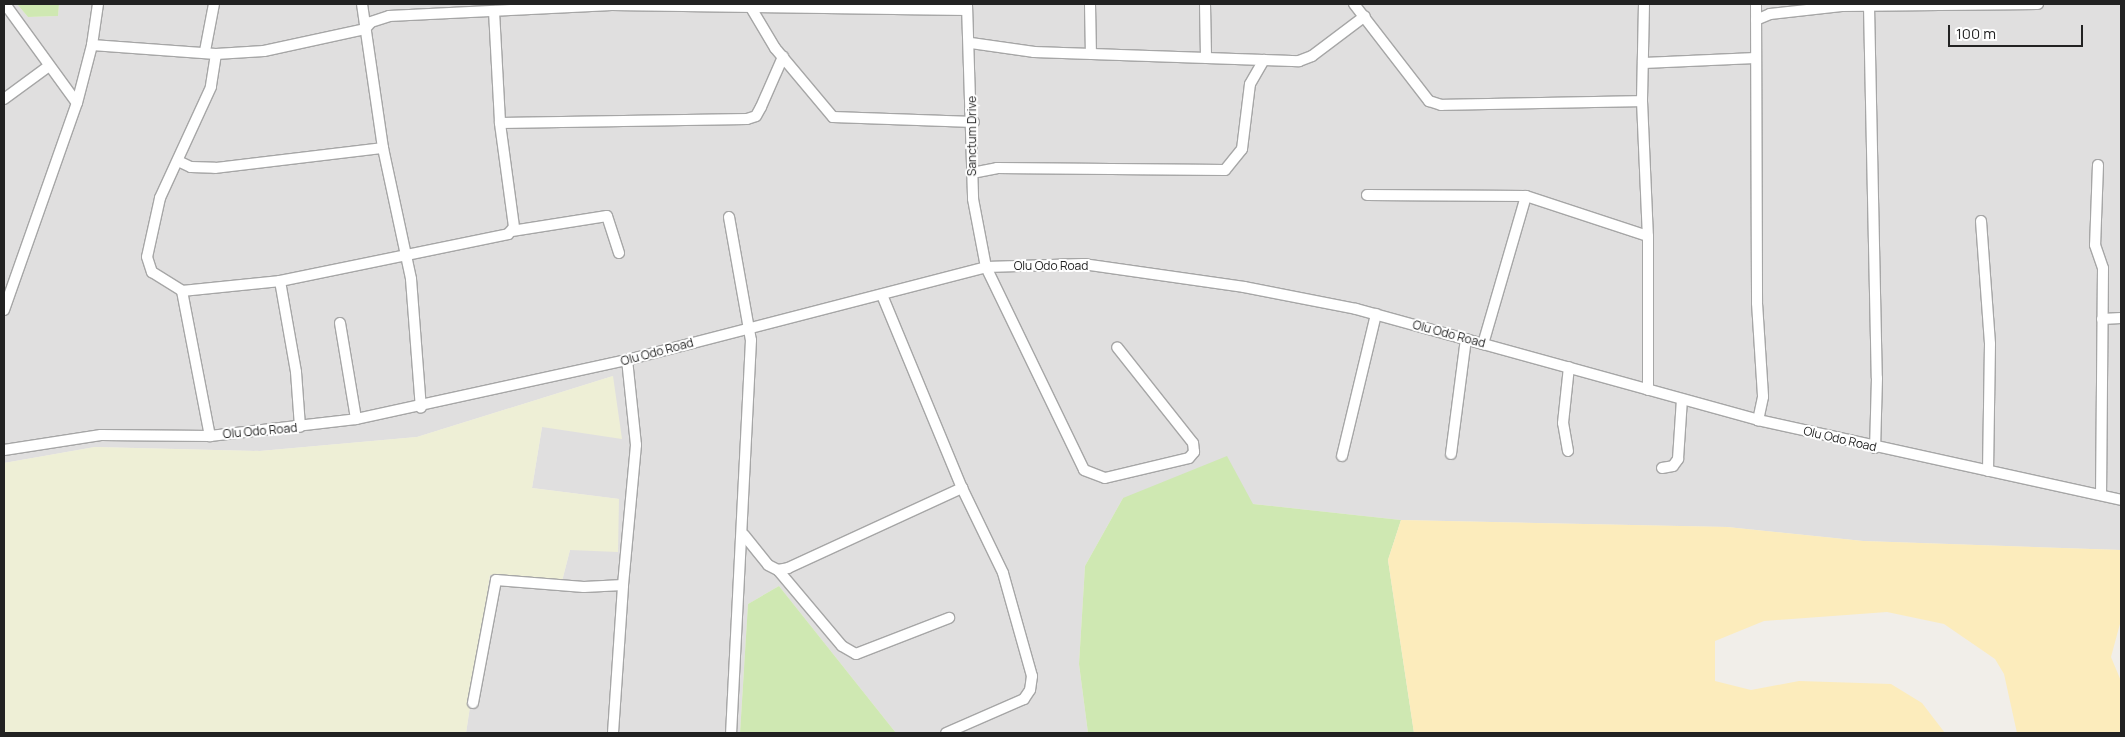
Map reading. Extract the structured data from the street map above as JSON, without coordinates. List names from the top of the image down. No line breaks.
{"streets":{"street":["Sanctum Drive","Olu Odo Road"]},"crossings":[["Sanctum Drive","Olu Odo Road"]],"scale_bar":"100 m"}
